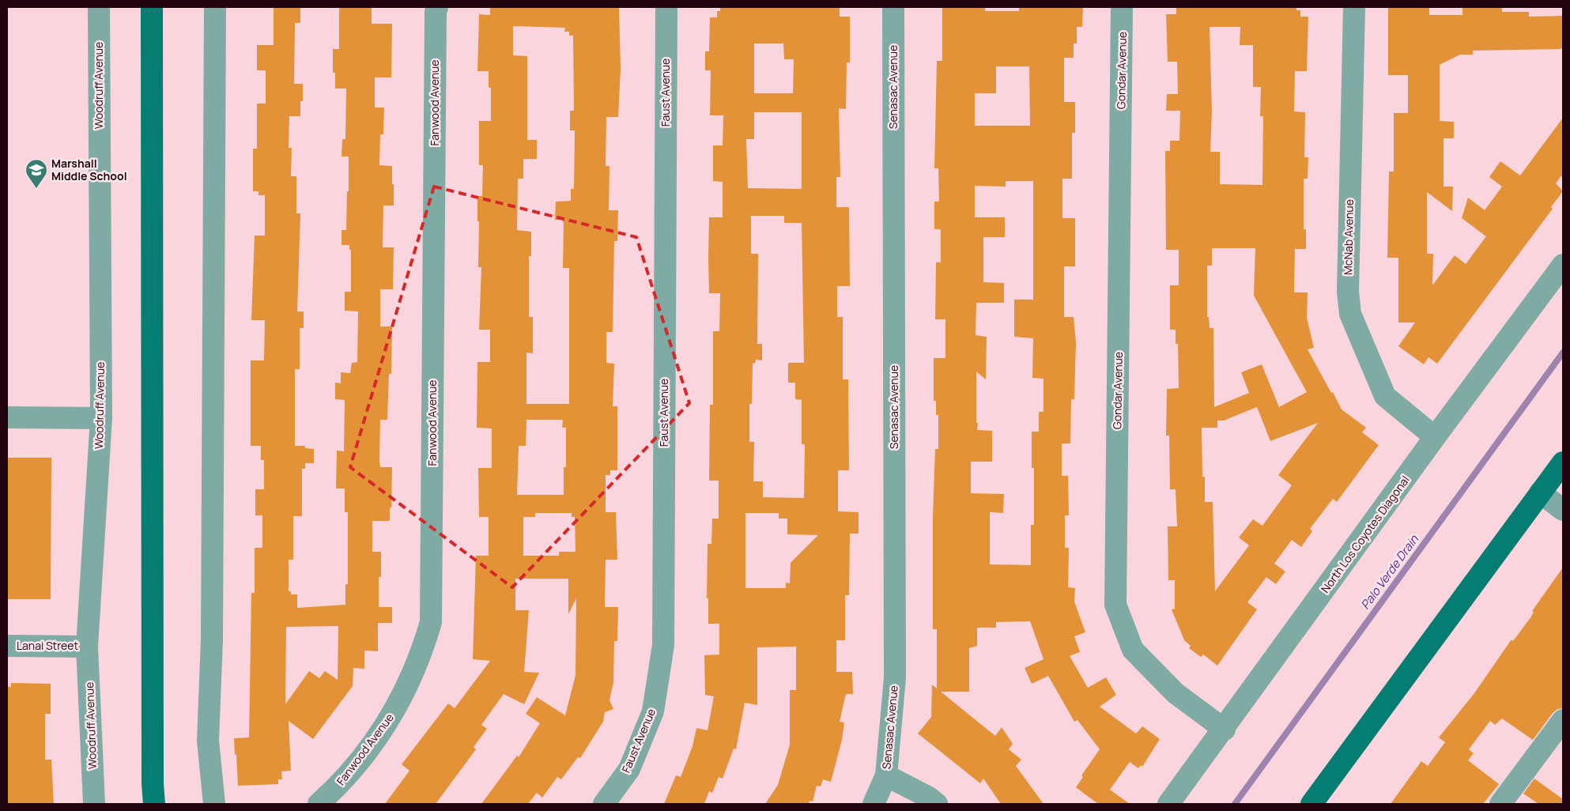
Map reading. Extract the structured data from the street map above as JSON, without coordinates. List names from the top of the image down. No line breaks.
{"streets":{"street":["Gondar Avenue","Woodruff Avenue","Senasac Avenue","Faust Avenue","Fanwood Avenue","McNab Avenue","North Los Coyotes Diagonal","Lanai Street"]},"crossings":[["Gondar Avenue","North Los Coyotes Diagonal"],["Woodruff Avenue","Lanai Street"],["McNab Avenue","North Los Coyotes Diagonal"]],"water":["Palo Verde Drain"],"places":{"school or university":["Marshall Middle School"]}}
